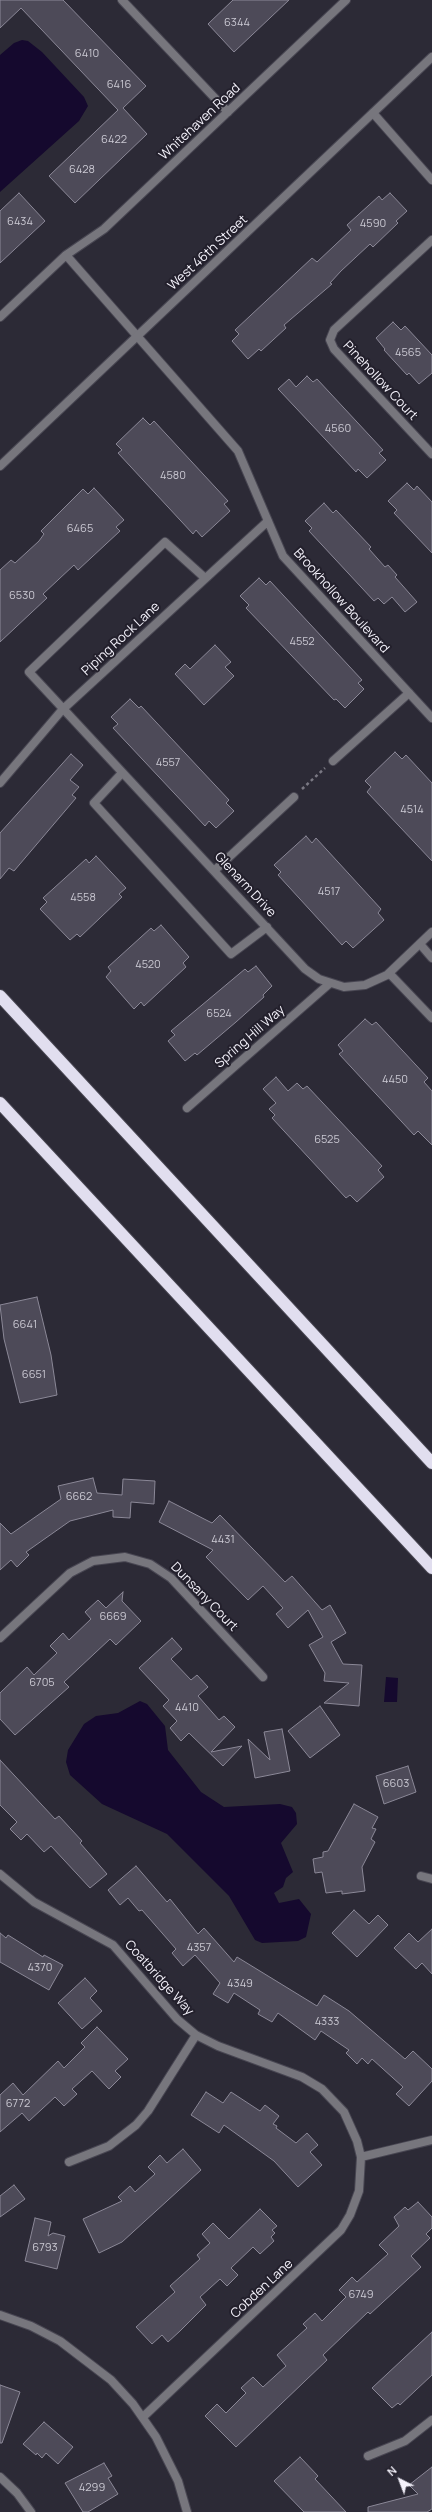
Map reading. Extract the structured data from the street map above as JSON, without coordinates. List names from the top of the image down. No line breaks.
{"streets":{"street":["Whitehaven Road","West 46th Street","Pinehollow Court","Brookhollow Boulevard","Piping Rock Lane","Glenarm Drive","Spring Hill Way","Dunsany Court","Coatbridge Way","Cobden Lane"]},"crossings":[["West 46th Street","Brookhollow Boulevard"],["Brookhollow Boulevard","Piping Rock Lane"],["Piping Rock Lane","Glenarm Drive"],["Glenarm Drive","Spring Hill Way"],["Coatbridge Way","Cobden Lane"]],"house_numbers":["6344","6410","6416","6422","6428","6434","4590","4565","4560","4580","6465","6530","4552","4557","4514","4517","4558","4520","6524","4450","6525","6641","6651","6662","4431","6669","6705","4410","6603","4357","4370","4349","4333","6772","6793","6749","4299"],"north":"top left"}
